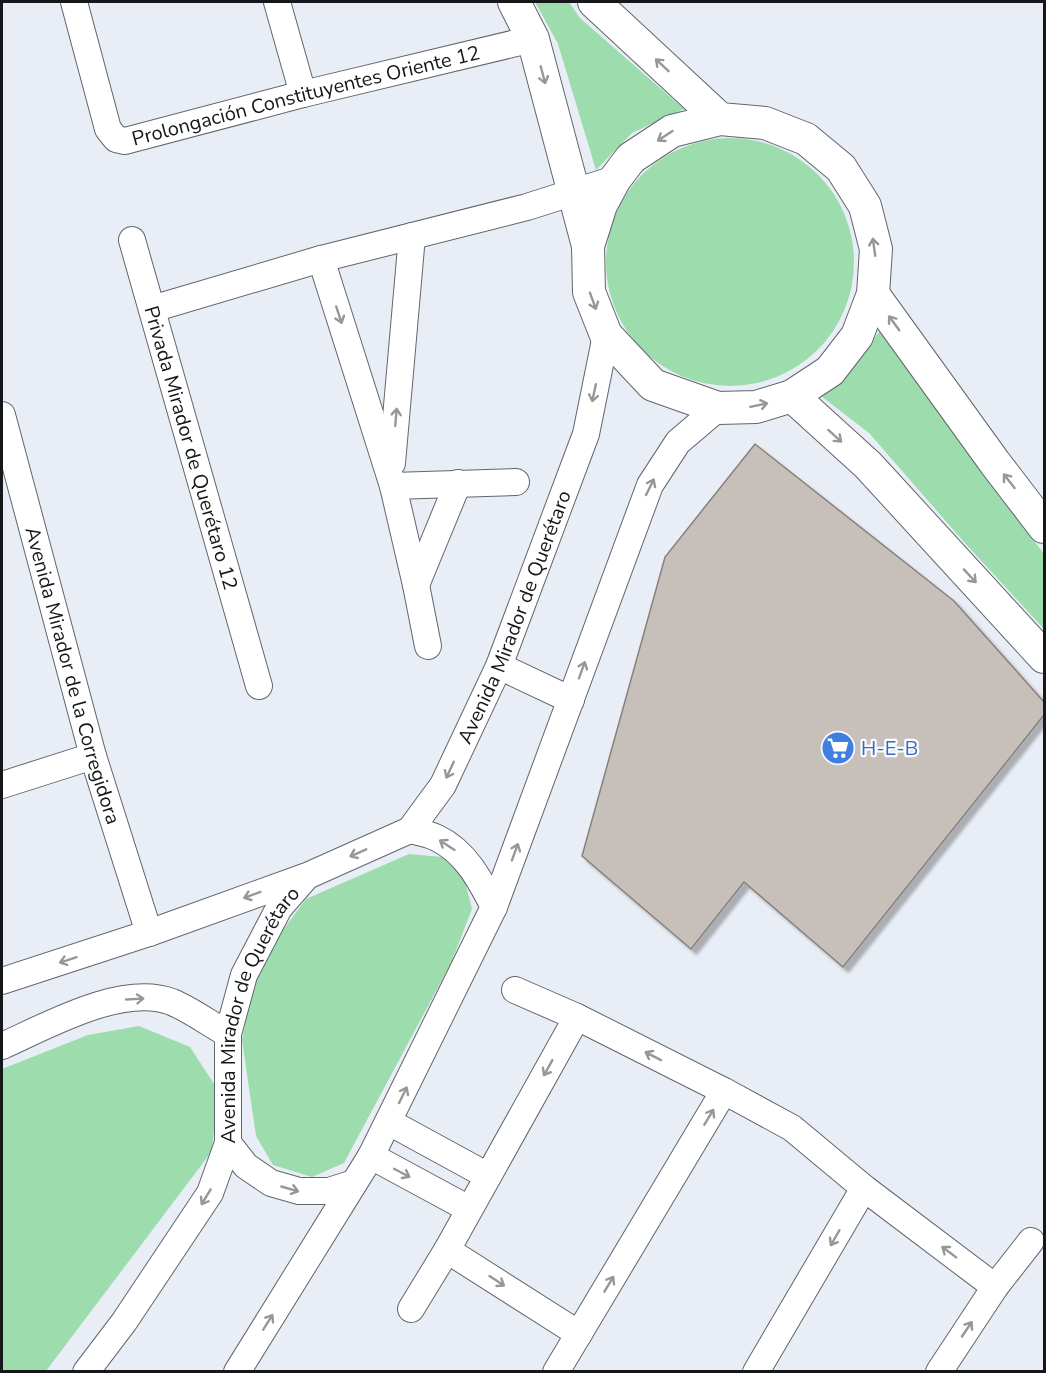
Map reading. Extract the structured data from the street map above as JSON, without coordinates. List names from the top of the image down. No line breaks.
{"streets":{"street":["Prolongación Constituyentes Oriente 12","Privada Mirador de Querétaro 12","Avenida Mirador de Querétaro","Avenida Mirador de la Corregidora"]},"places":{"supermarket":["H-E-B"]}}
